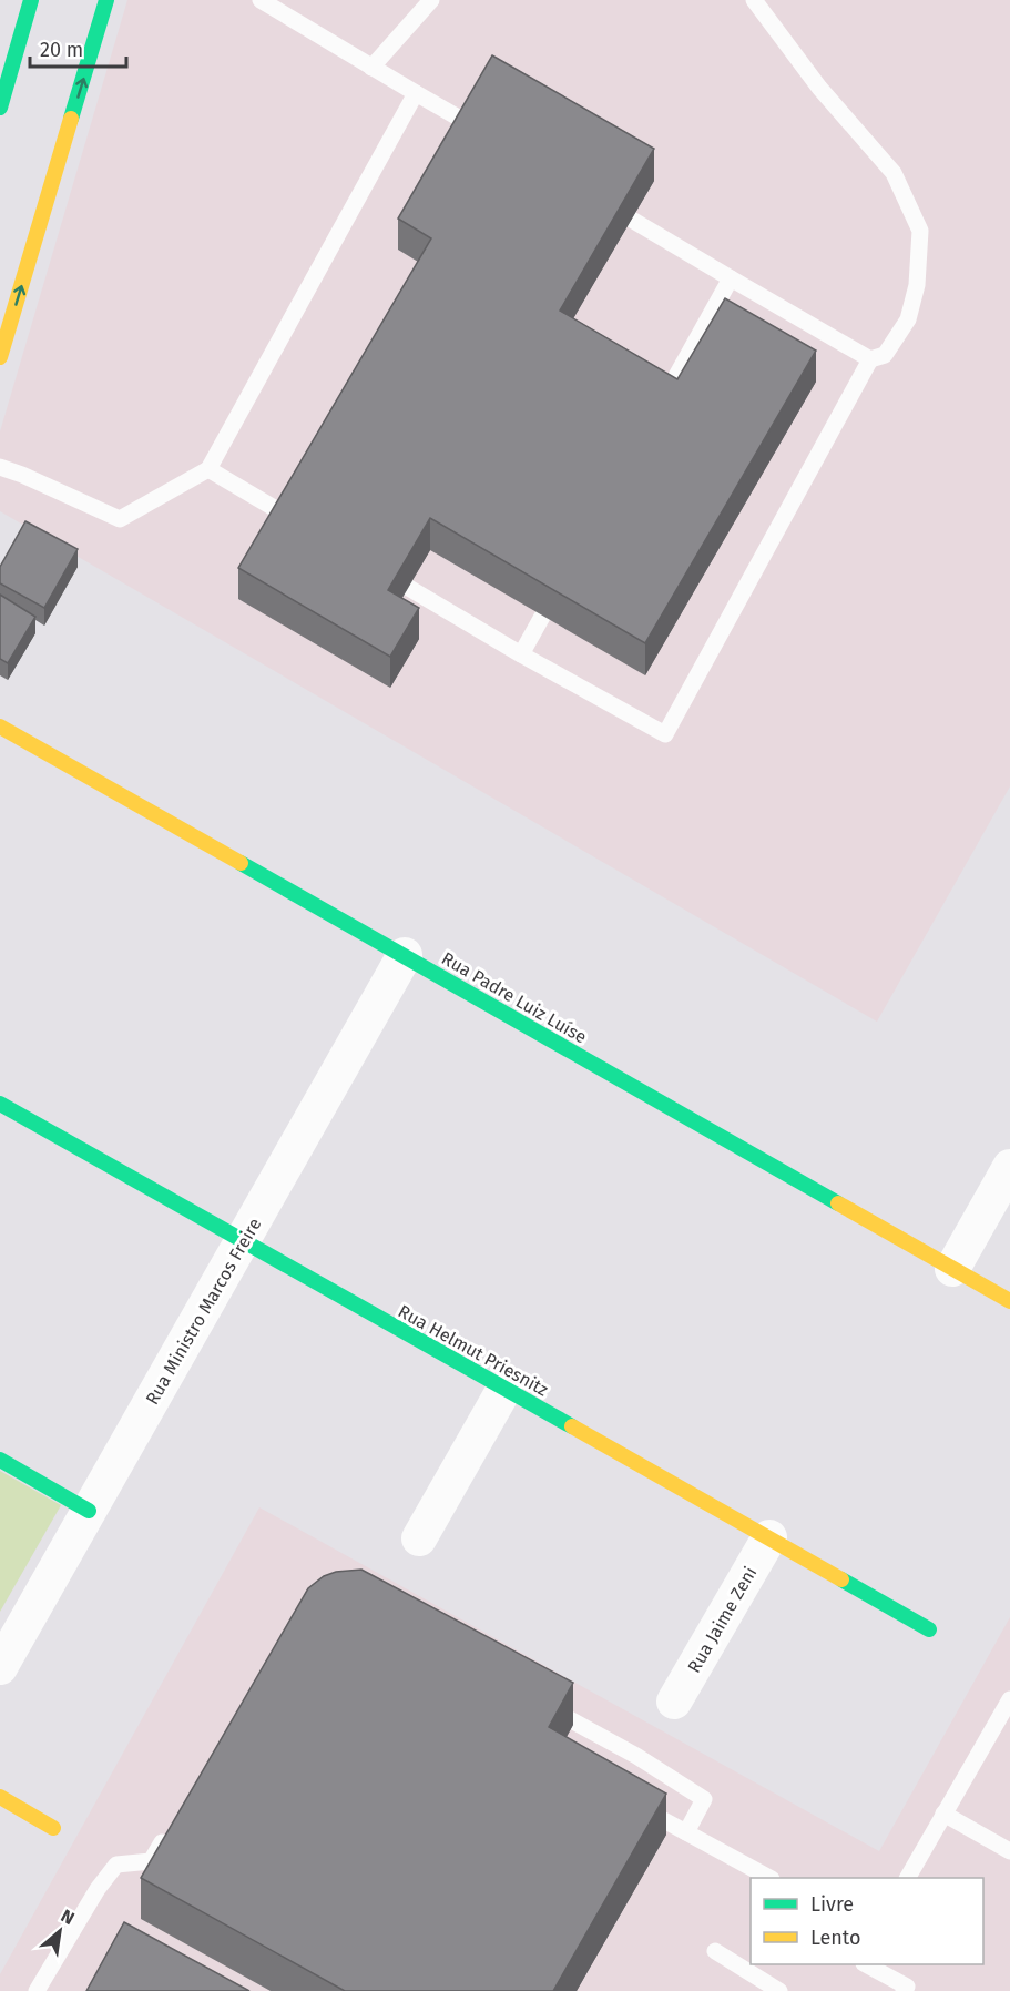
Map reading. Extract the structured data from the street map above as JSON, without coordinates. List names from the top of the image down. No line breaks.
{"streets":{"street":["Rua Padre Luiz Luíse","Rua Ministro Marcos Freire","Rua Helmut Priesnitz","Rua Jaime Zeni"]},"crossings":[["Rua Padre Luiz Luíse","Rua Ministro Marcos Freire"],["Rua Ministro Marcos Freire","Rua Helmut Priesnitz"],["Rua Helmut Priesnitz","Rua Jaime Zeni"]],"legend":["Livre","Lento"],"scale_bar":"20 m","north":"top right"}
